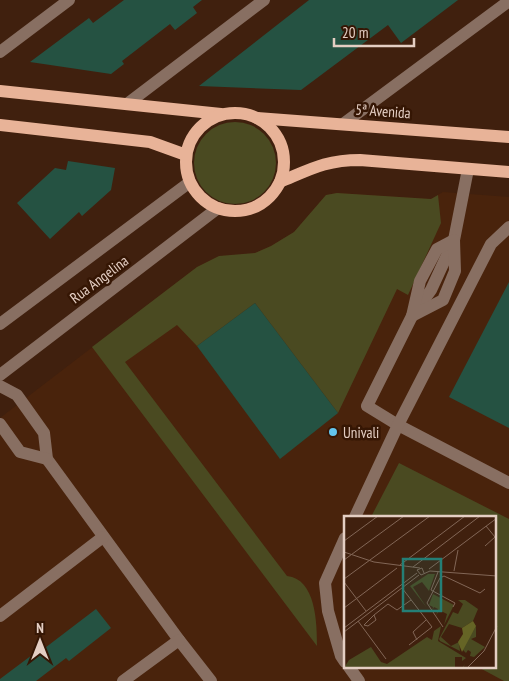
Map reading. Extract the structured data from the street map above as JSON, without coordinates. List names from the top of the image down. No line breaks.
{"streets":{"main road":["5ª Avenida"],"street":["Rua Angelina"]},"crossings":[["5ª Avenida","Rua Angelina"]],"places":["Univali"],"scale_bar":"20 m","north":"top"}
